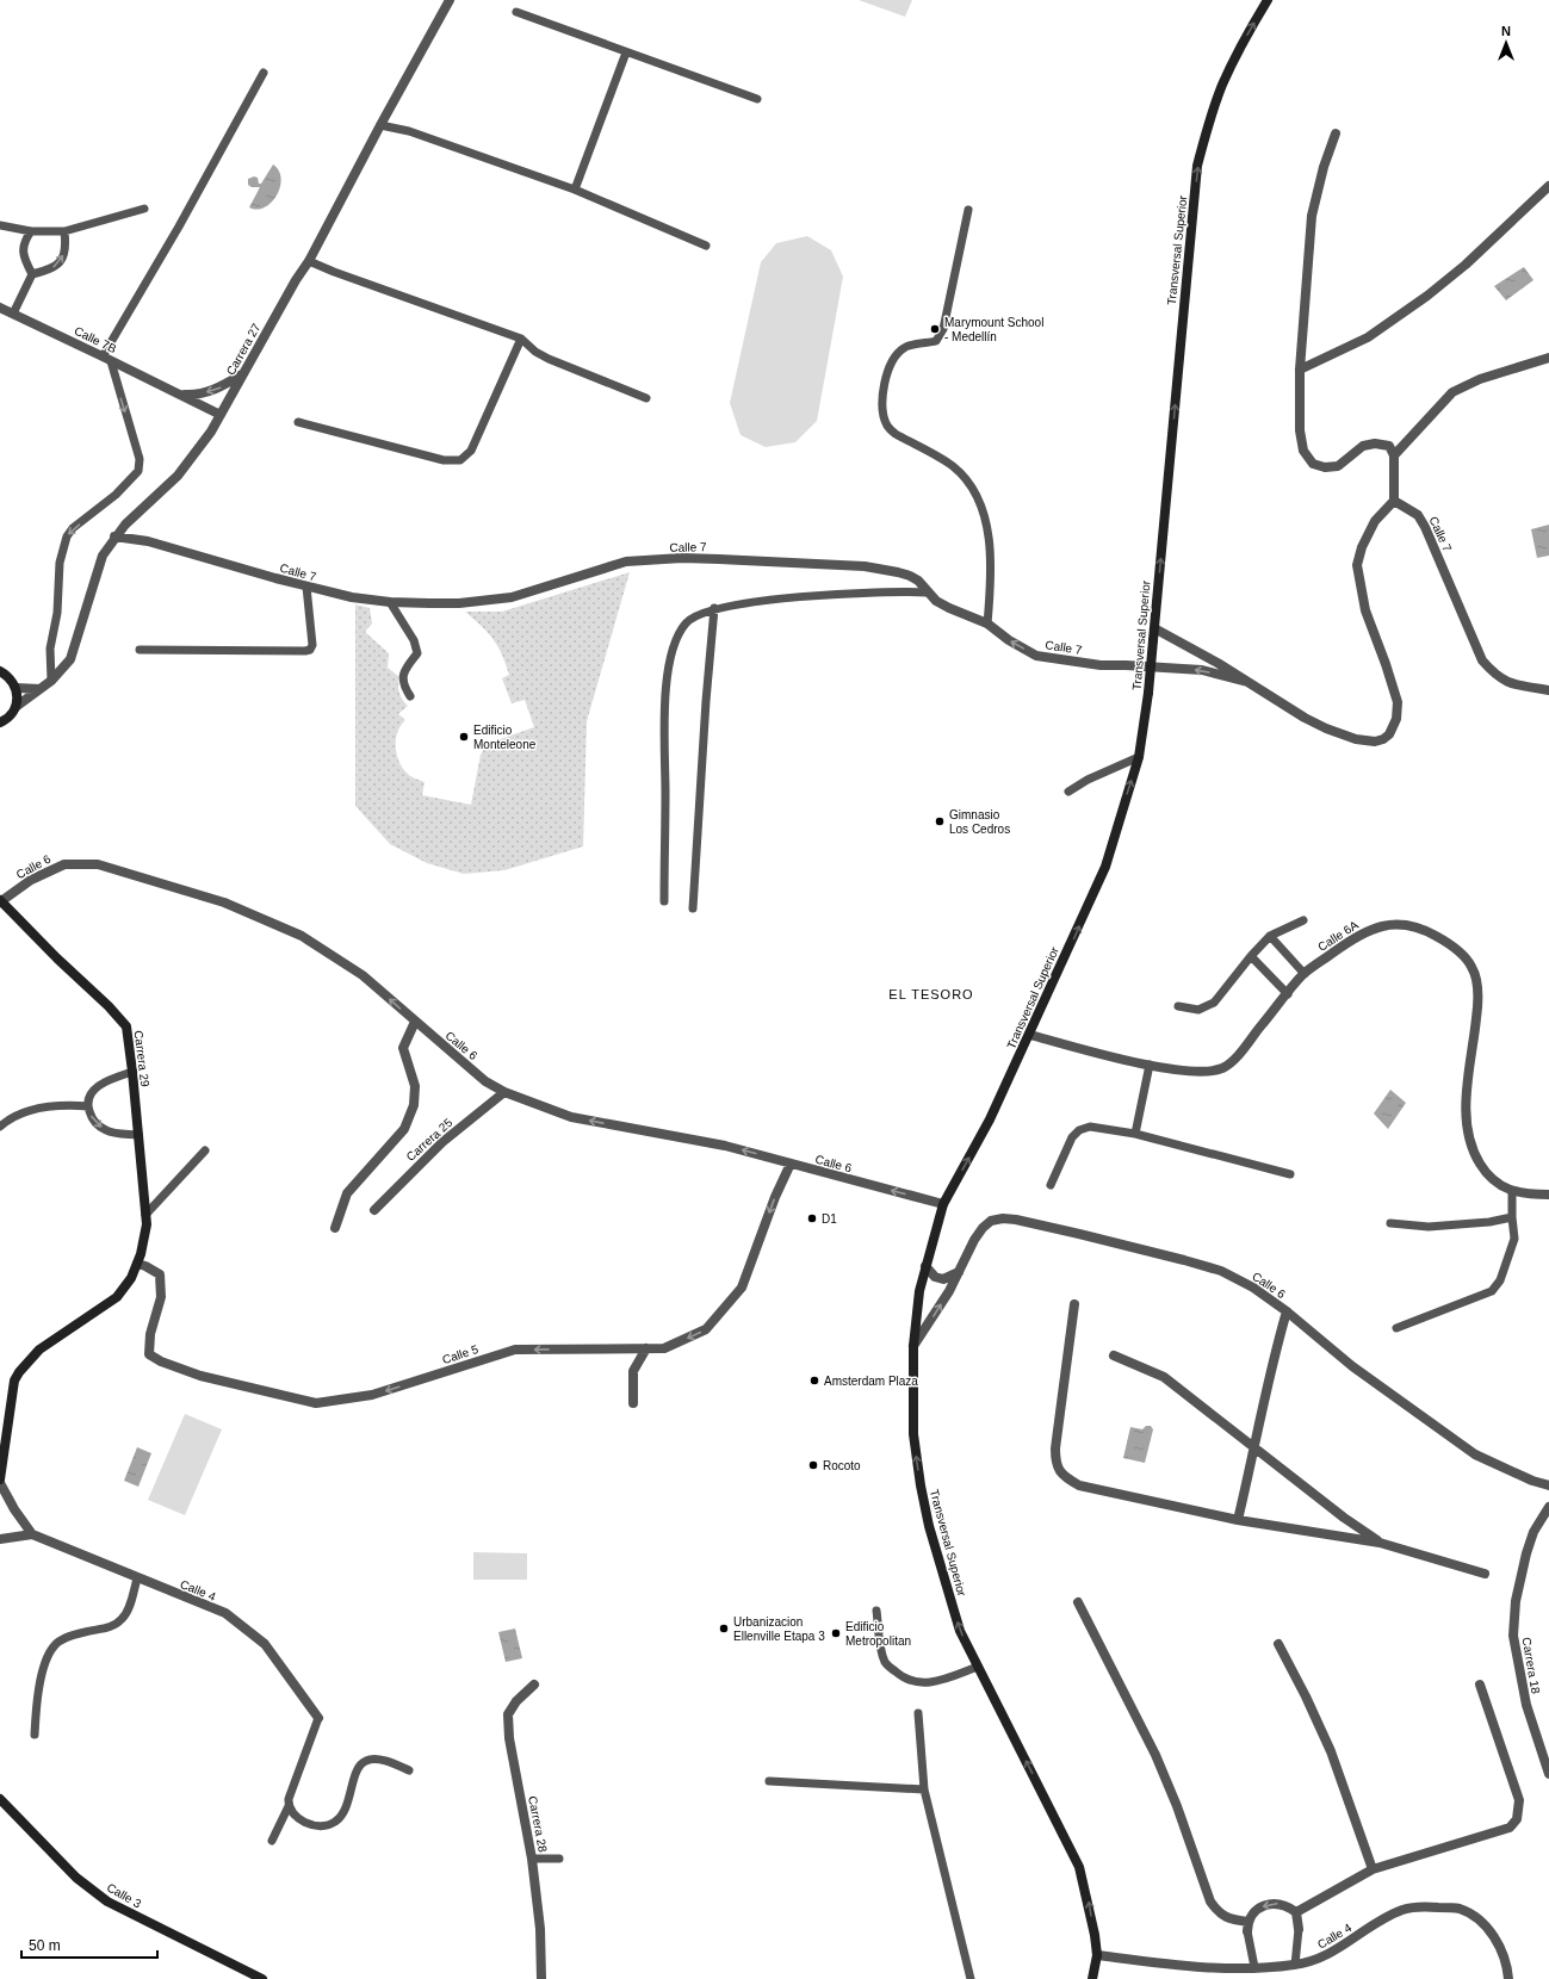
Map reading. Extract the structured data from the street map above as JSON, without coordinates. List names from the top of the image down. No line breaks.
{"streets":{"main road":["Transversal Superior","Carrera 29","Calle 3"],"street":["Calle 7B","Carrera 27","Calle 7","Calle 6","Calle 6A","Carrera 25","Calle 5","Calle 4","Carrera 18","Carrera 28"]},"crossings":[["Transversal Superior","Calle 7"],["Transversal Superior","Calle 6"],["Transversal Superior","Calle 6A"],["Transversal Superior","Calle 4"],["Calle 7B","Carrera 27"],["Carrera 27","Calle 7"],["Calle 6","Carrera 29"],["Calle 6","Carrera 25"],["Calle 6","Calle 5"],["Carrera 29","Calle 5"]],"one_way":["Transversal Superior","Calle 6"],"districts":["EL TESORO"],"places":["Marymount School - Medellín","Edificio Monteleone","Gimnasio Los Cedros","D1","Amsterdam Plaza","Rocoto","Urbanizacion Ellenville Etapa 3","Edificio Metropolitan"],"scale_bar":"50 m","north":"top"}
